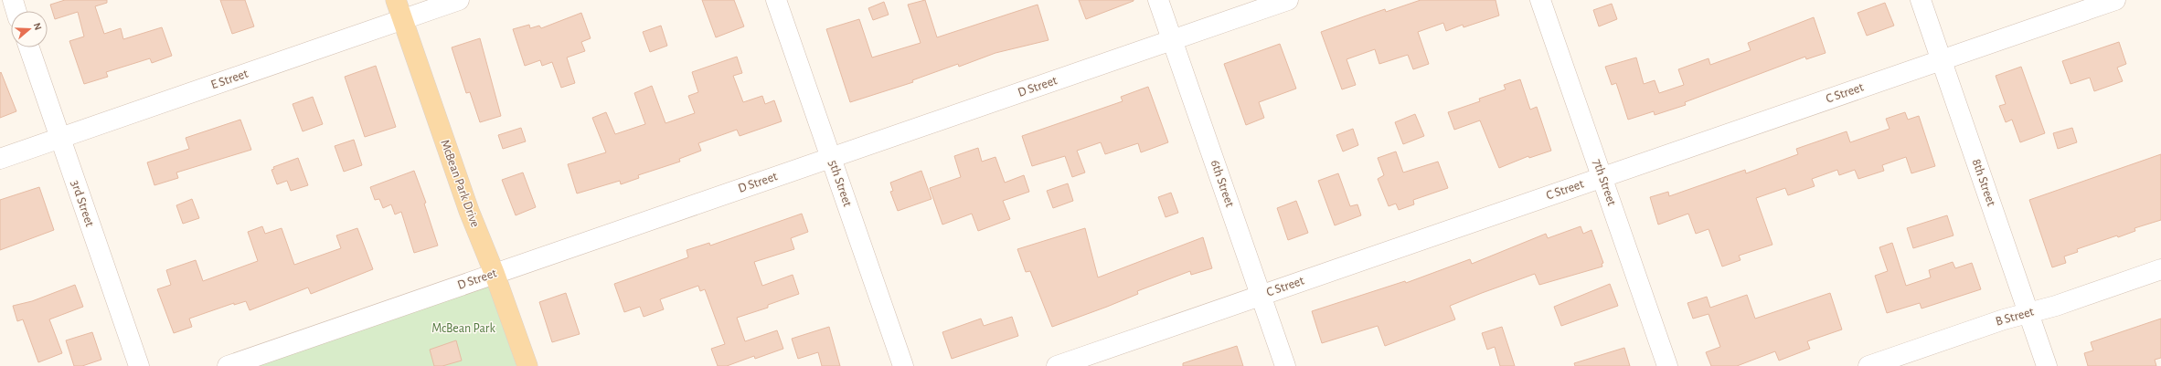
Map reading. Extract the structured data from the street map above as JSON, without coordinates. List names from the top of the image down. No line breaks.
{"streets":{"main road":["McBean Park Drive"],"street":["E Street","D Street","C Street","7th Street","8th Street","5th Street","6th Street","3rd Street","B Street"]},"crossings":[["E Street","McBean Park Drive"],["E Street","3rd Street"],["D Street","McBean Park Drive"],["D Street","5th Street"],["D Street","6th Street"],["C Street","7th Street"],["C Street","8th Street"],["C Street","6th Street"],["8th Street","B Street"]],"parks":["McBean Park"],"north":"right"}
